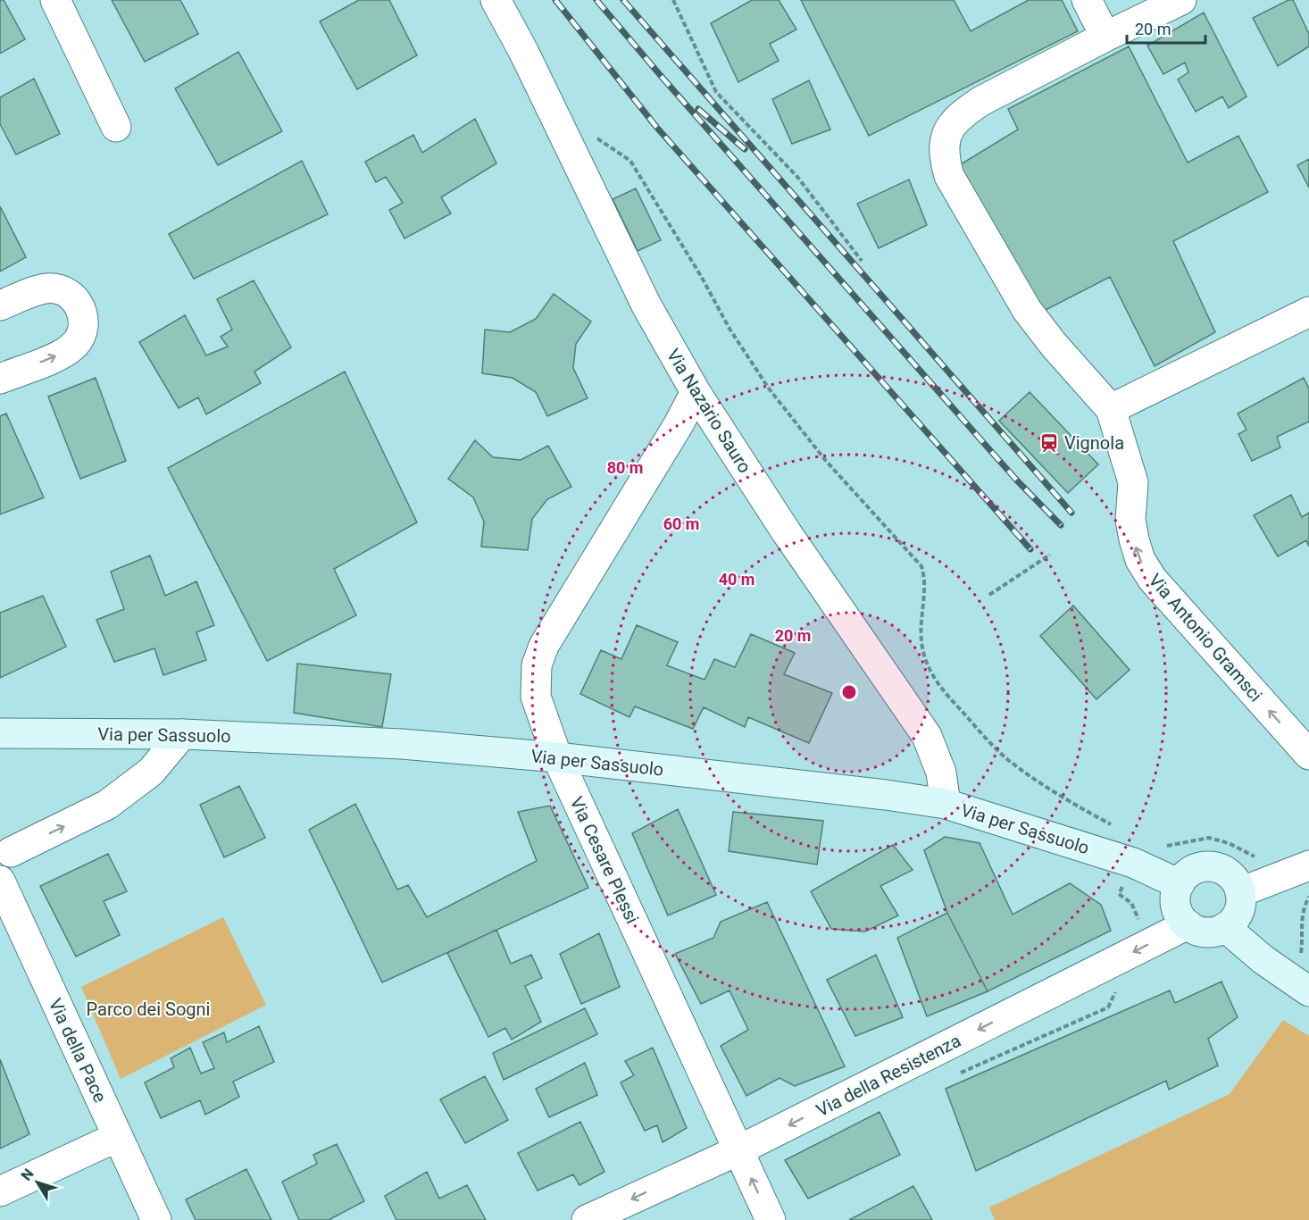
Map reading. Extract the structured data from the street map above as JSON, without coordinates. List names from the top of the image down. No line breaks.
{"streets":{"main road":["Via per Sassuolo"],"street":["Via Nazario Sauro","Via Antonio Gramsci","Via Cesare Plessi","Via della Pace","Via della Resistenza"]},"crossings":[["Via Nazario Sauro","Via per Sassuolo"],["Via Nazario Sauro","Via Cesare Plessi"],["Via per Sassuolo","Via Cesare Plessi"],["Via per Sassuolo","Via della Resistenza"],["Via Cesare Plessi","Via della Resistenza"]],"one_way":["Via Antonio Gramsci","Via della Resistenza"],"parks":["Parco dei Sogni"],"places":{"station":["Vignola"]},"scale_bar":"20 m","north":"top left","rings":["80 m","60 m","40 m","20 m"]}
